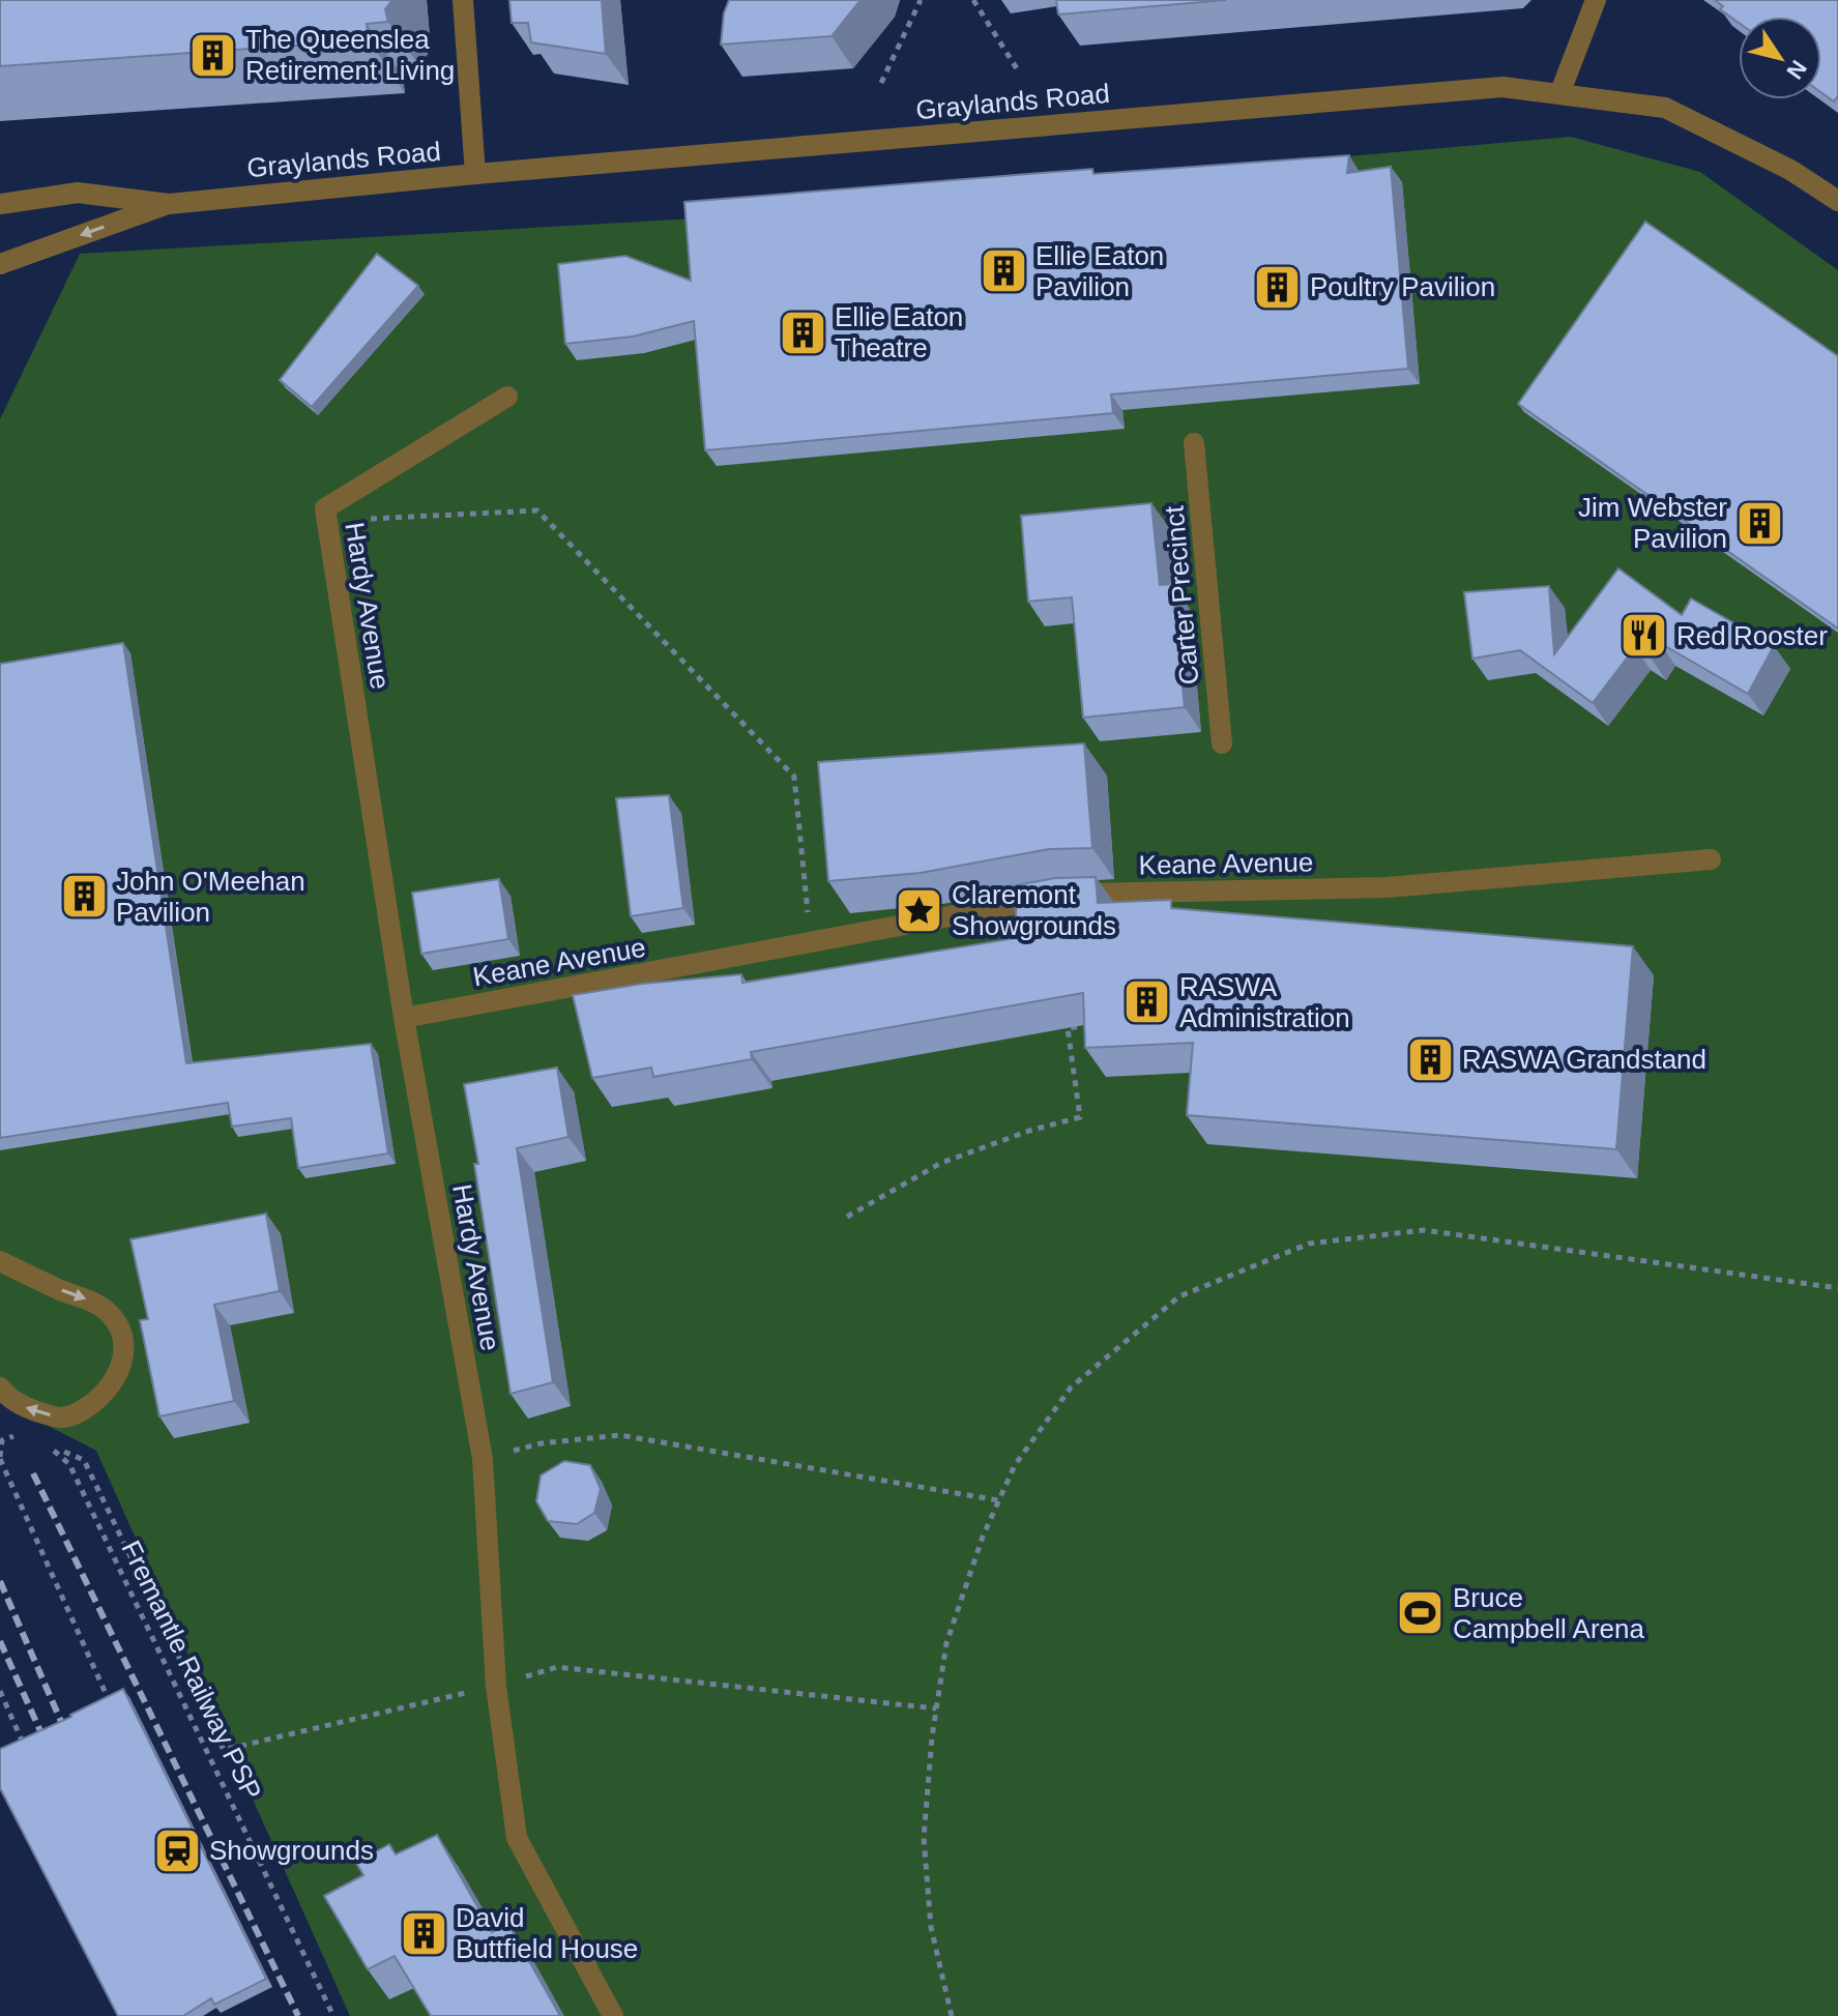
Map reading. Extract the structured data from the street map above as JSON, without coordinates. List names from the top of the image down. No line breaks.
{"streets":{"street":["Graylands Road","Carter Precinct","Hardy Avenue","Keane Avenue"],"path":["Fremantle Railway PSP"]},"crossings":[["Hardy Avenue","Keane Avenue"],["Hardy Avenue","Fremantle Railway PSP"]],"places":{"building":["The Queenslea Retirement Living","Ellie Eaton Pavilion","Poultry Pavilion","Ellie Eaton Theatre","Jim Webster Pavilion","John O'Meehan Pavilion","RASWA Administration","RASWA Grandstand","David Buttfield House"],"restaurant":["Red Rooster"],"place":["Claremont Showgrounds"],"sports":["Bruce Campbell Arena"],"station":["Showgrounds"]},"north":"bottom right"}
